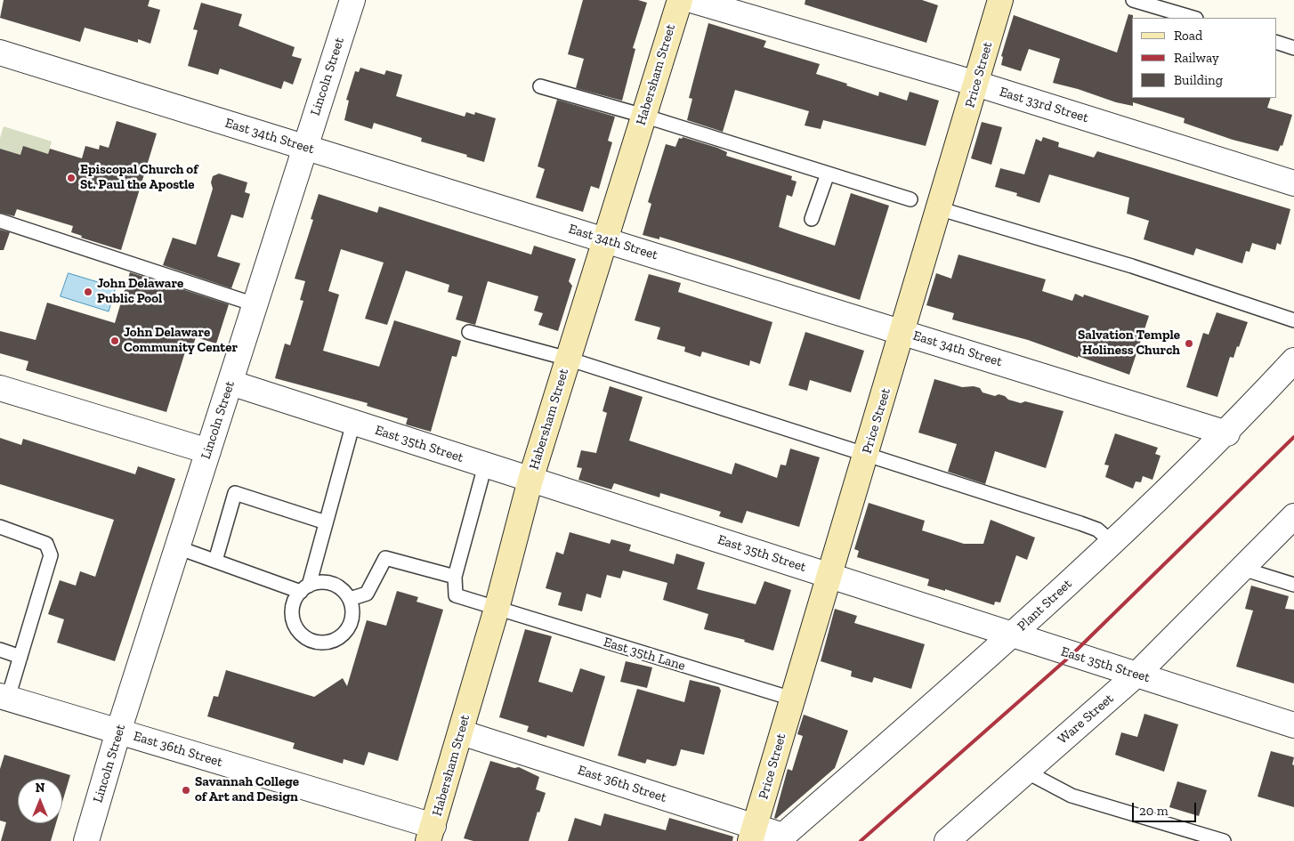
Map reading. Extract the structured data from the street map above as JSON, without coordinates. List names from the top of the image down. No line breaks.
{"streets":{"main road":["Habersham Street","Price Street"],"street":["Lincoln Street","East 33rd Street","East 34th Street","East 35th Street","Plant Street","Ware Street","East 36th Street"],"lane":["East 35th Lane"]},"crossings":[["Habersham Street","East 34th Street"],["Habersham Street","East 35th Street"],["Habersham Street","East 35th Lane"],["Habersham Street","East 36th Street"],["Price Street","East 33rd Street"],["Price Street","East 34th Street"],["Price Street","East 35th Street"],["Price Street","East 35th Lane"],["Price Street","East 36th Street"],["Lincoln Street","East 34th Street"],["Lincoln Street","East 35th Street"],["Lincoln Street","East 36th Street"],["East 34th Street","Plant Street"],["East 35th Street","Plant Street"],["East 35th Street","Ware Street"],["Plant Street","East 36th Street"]],"places":["Episcopal Church of St. Paul the Apostle","John Delaware Public Pool","John Delaware Community Center","Salvation Temple Holiness Church","Savannah College of Art and Design"],"legend":["Road","Railway","Building"],"scale_bar":"20 m","north":"top"}
